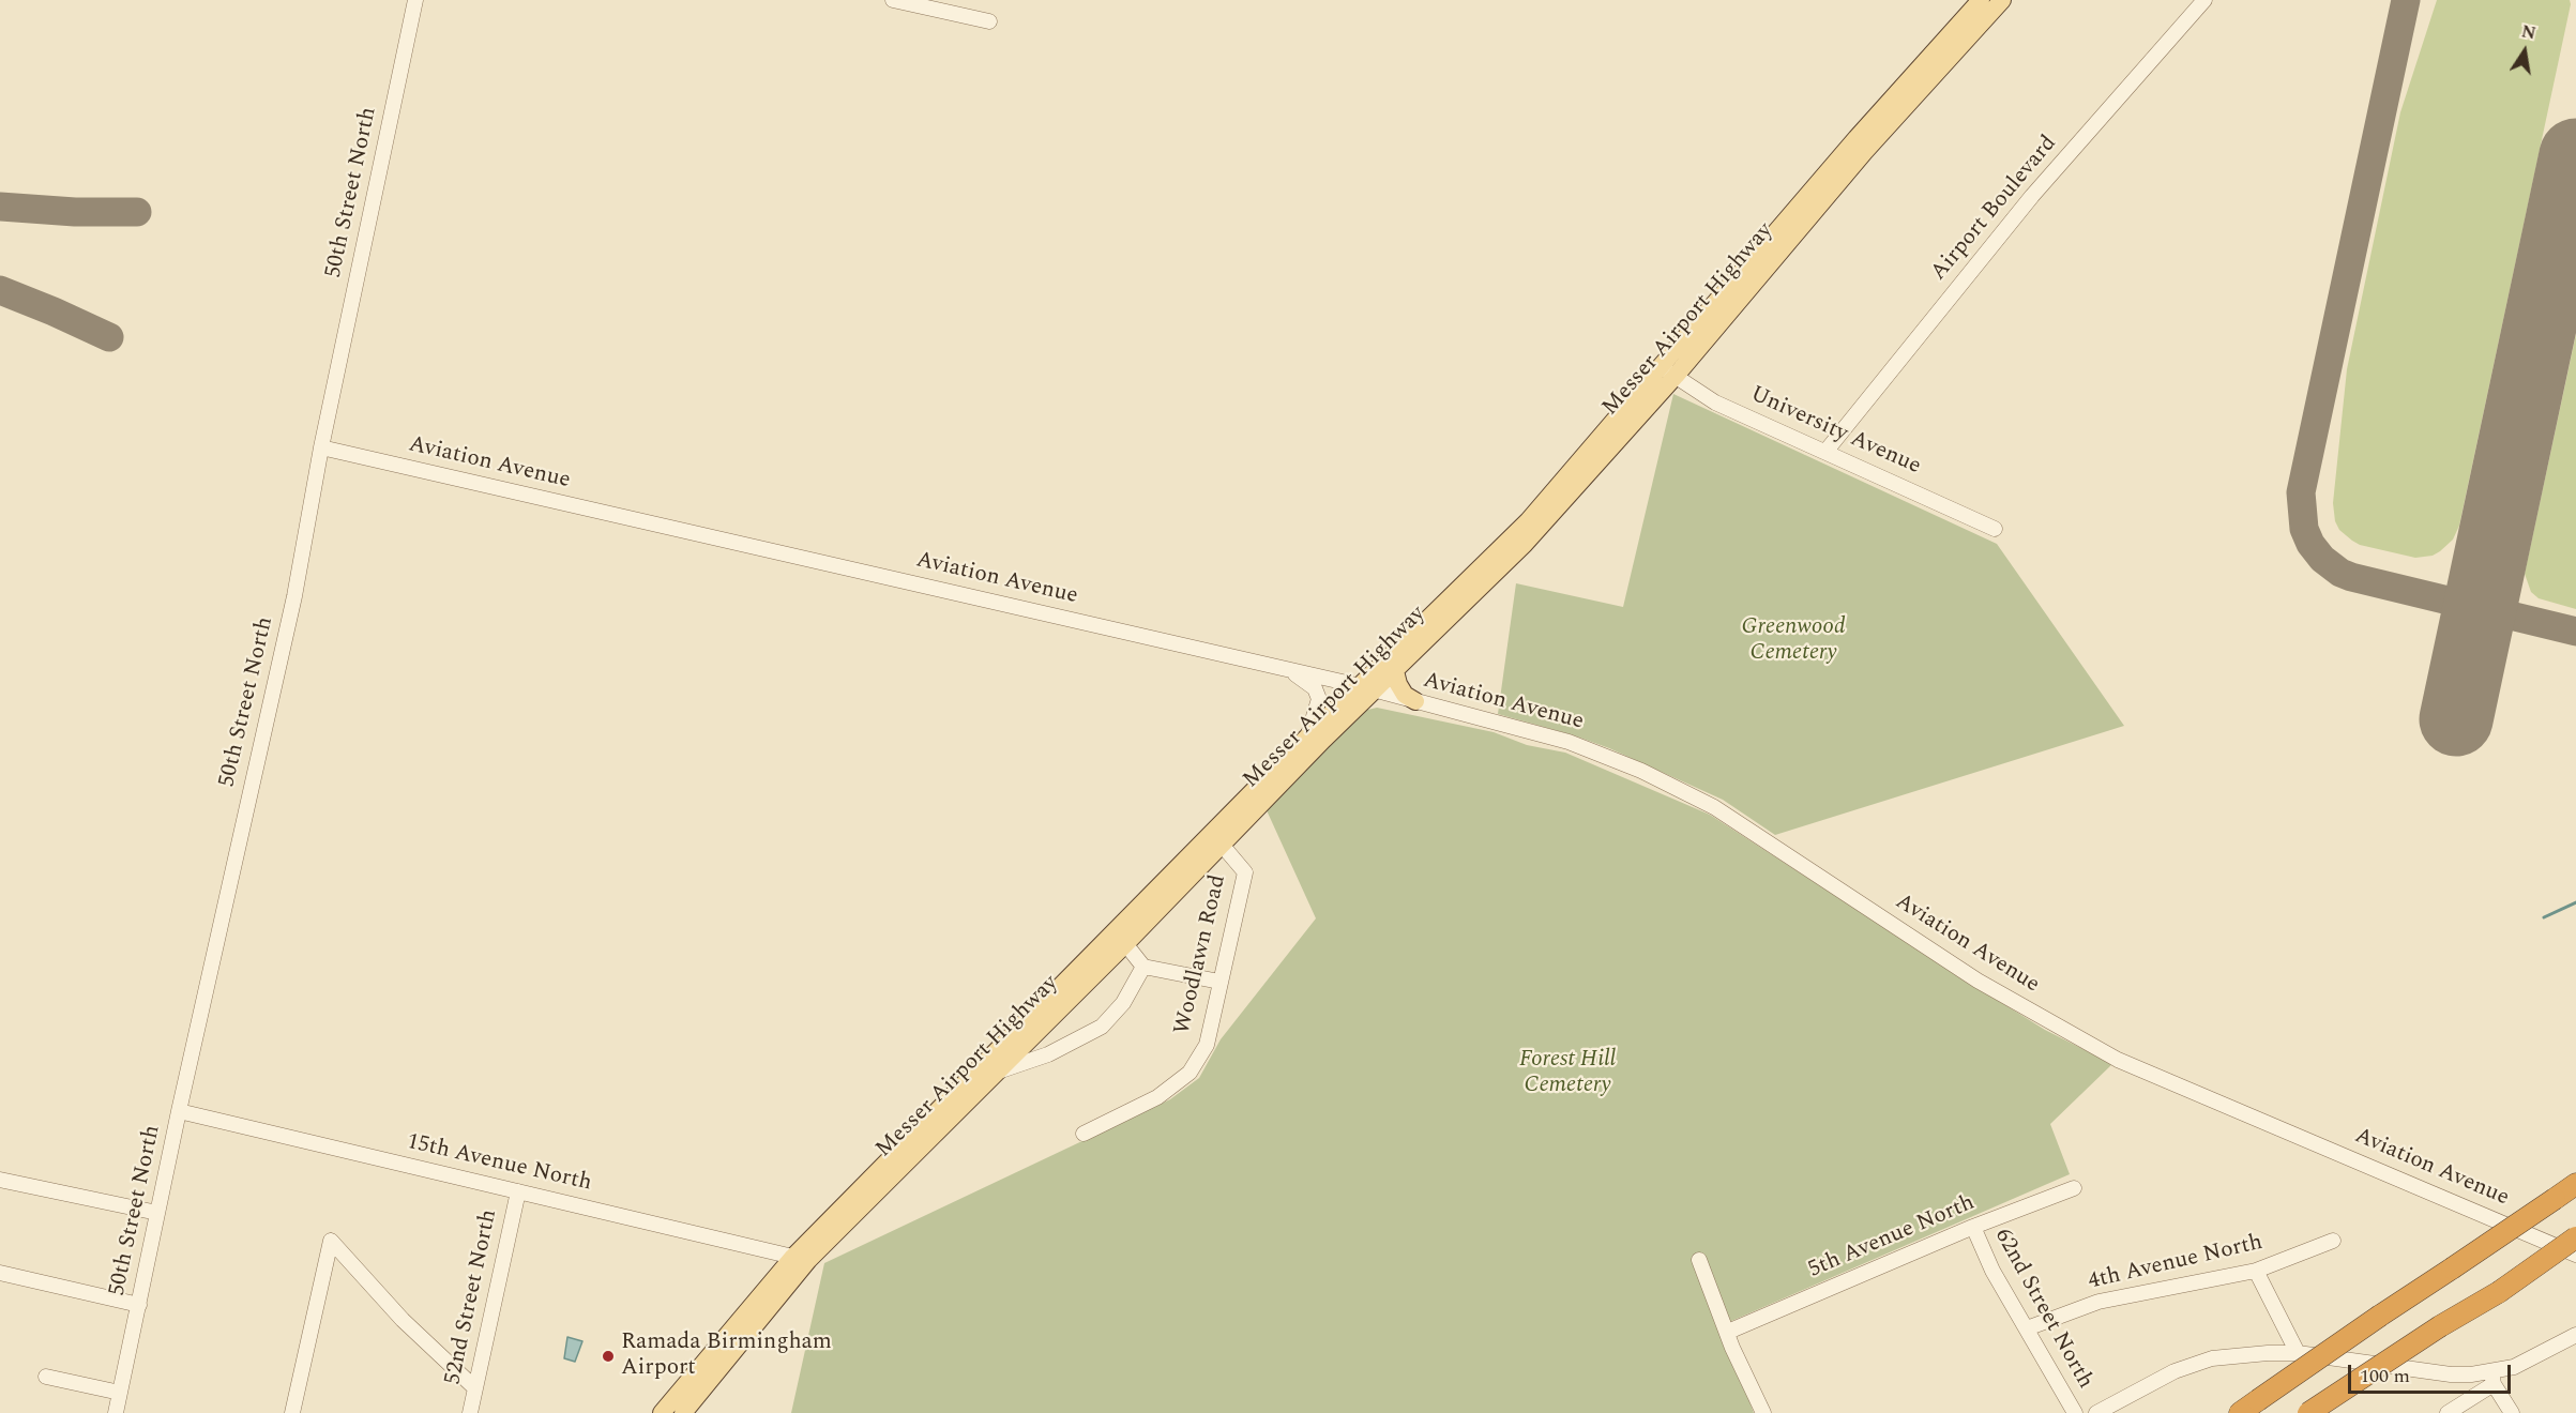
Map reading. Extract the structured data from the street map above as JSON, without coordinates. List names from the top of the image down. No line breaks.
{"streets":{"main road":["Messer Airport Highway"],"street":["50th Street North","Airport Boulevard","University Avenue","Aviation Avenue","Woodlawn Road","15th Avenue North","5th Avenue North","4th Avenue North","52nd Street North","62nd Street North"]},"crossings":[["50th Street North","Aviation Avenue"],["50th Street North","15th Avenue North"],["Airport Boulevard","University Avenue"],["Messer Airport Highway","University Avenue"],["Messer Airport Highway","Aviation Avenue"],["Messer Airport Highway","Woodlawn Road"],["Messer Airport Highway","15th Avenue North"],["15th Avenue North","52nd Street North"],["5th Avenue North","62nd Street North"],["4th Avenue North","62nd Street North"]],"parks":["Greenwood Cemetery","Forest Hill Cemetery"],"places":["Ramada Birmingham Airport"],"scale_bar":"100 m","north":"top"}
